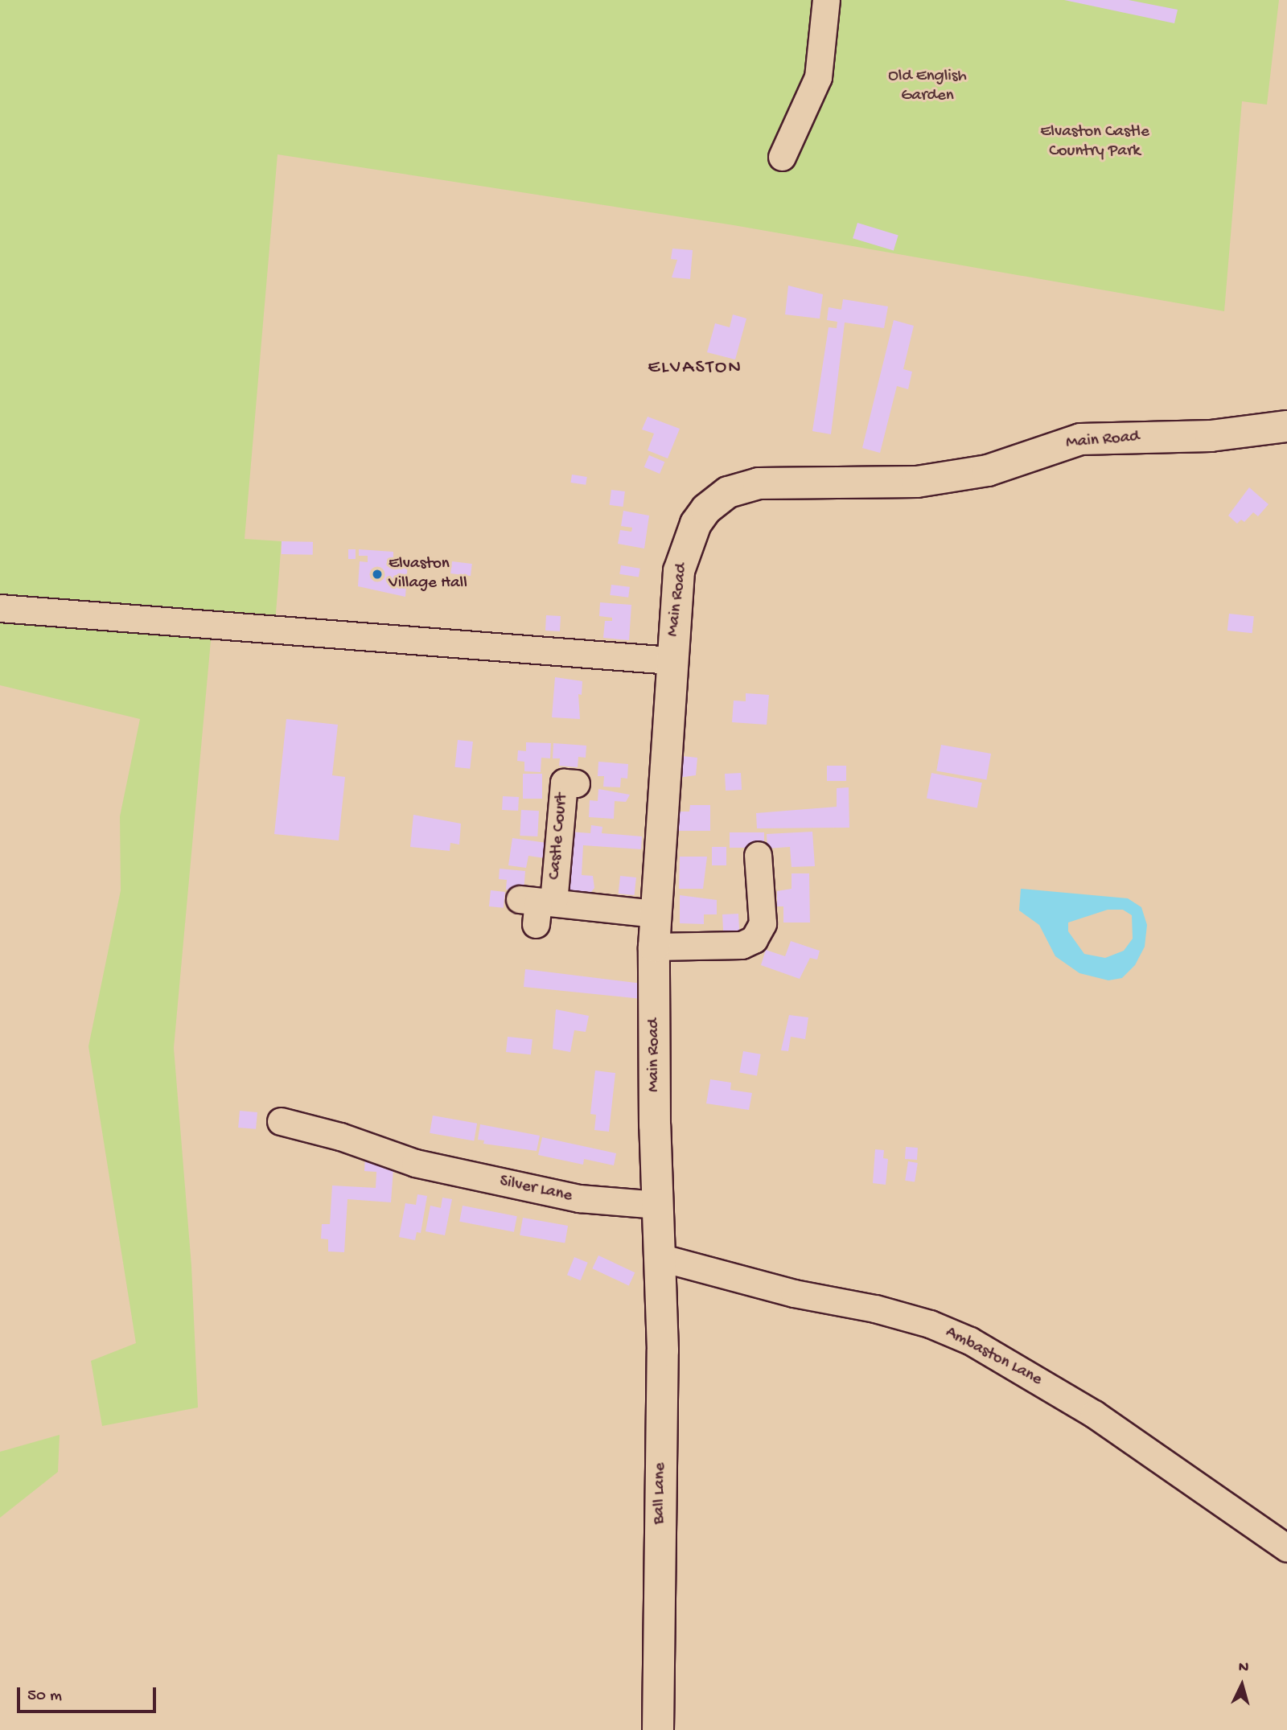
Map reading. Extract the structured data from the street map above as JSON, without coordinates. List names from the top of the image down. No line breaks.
{"streets":{"main road":["Main Road","Ball Lane"],"street":["Castle Court","Silver Lane","Ambaston Lane"]},"crossings":[["Main Road","Castle Court"],["Main Road","Silver Lane"],["Main Road","Ambaston Lane"],["Main Road","Ball Lane"],["Ambaston Lane","Ball Lane"]],"districts":["ELVASTON"],"parks":["Old English Garden","Elvaston Castle Country Park"],"places":["Elvaston Village Hall"],"scale_bar":"50 m","north":"top"}
